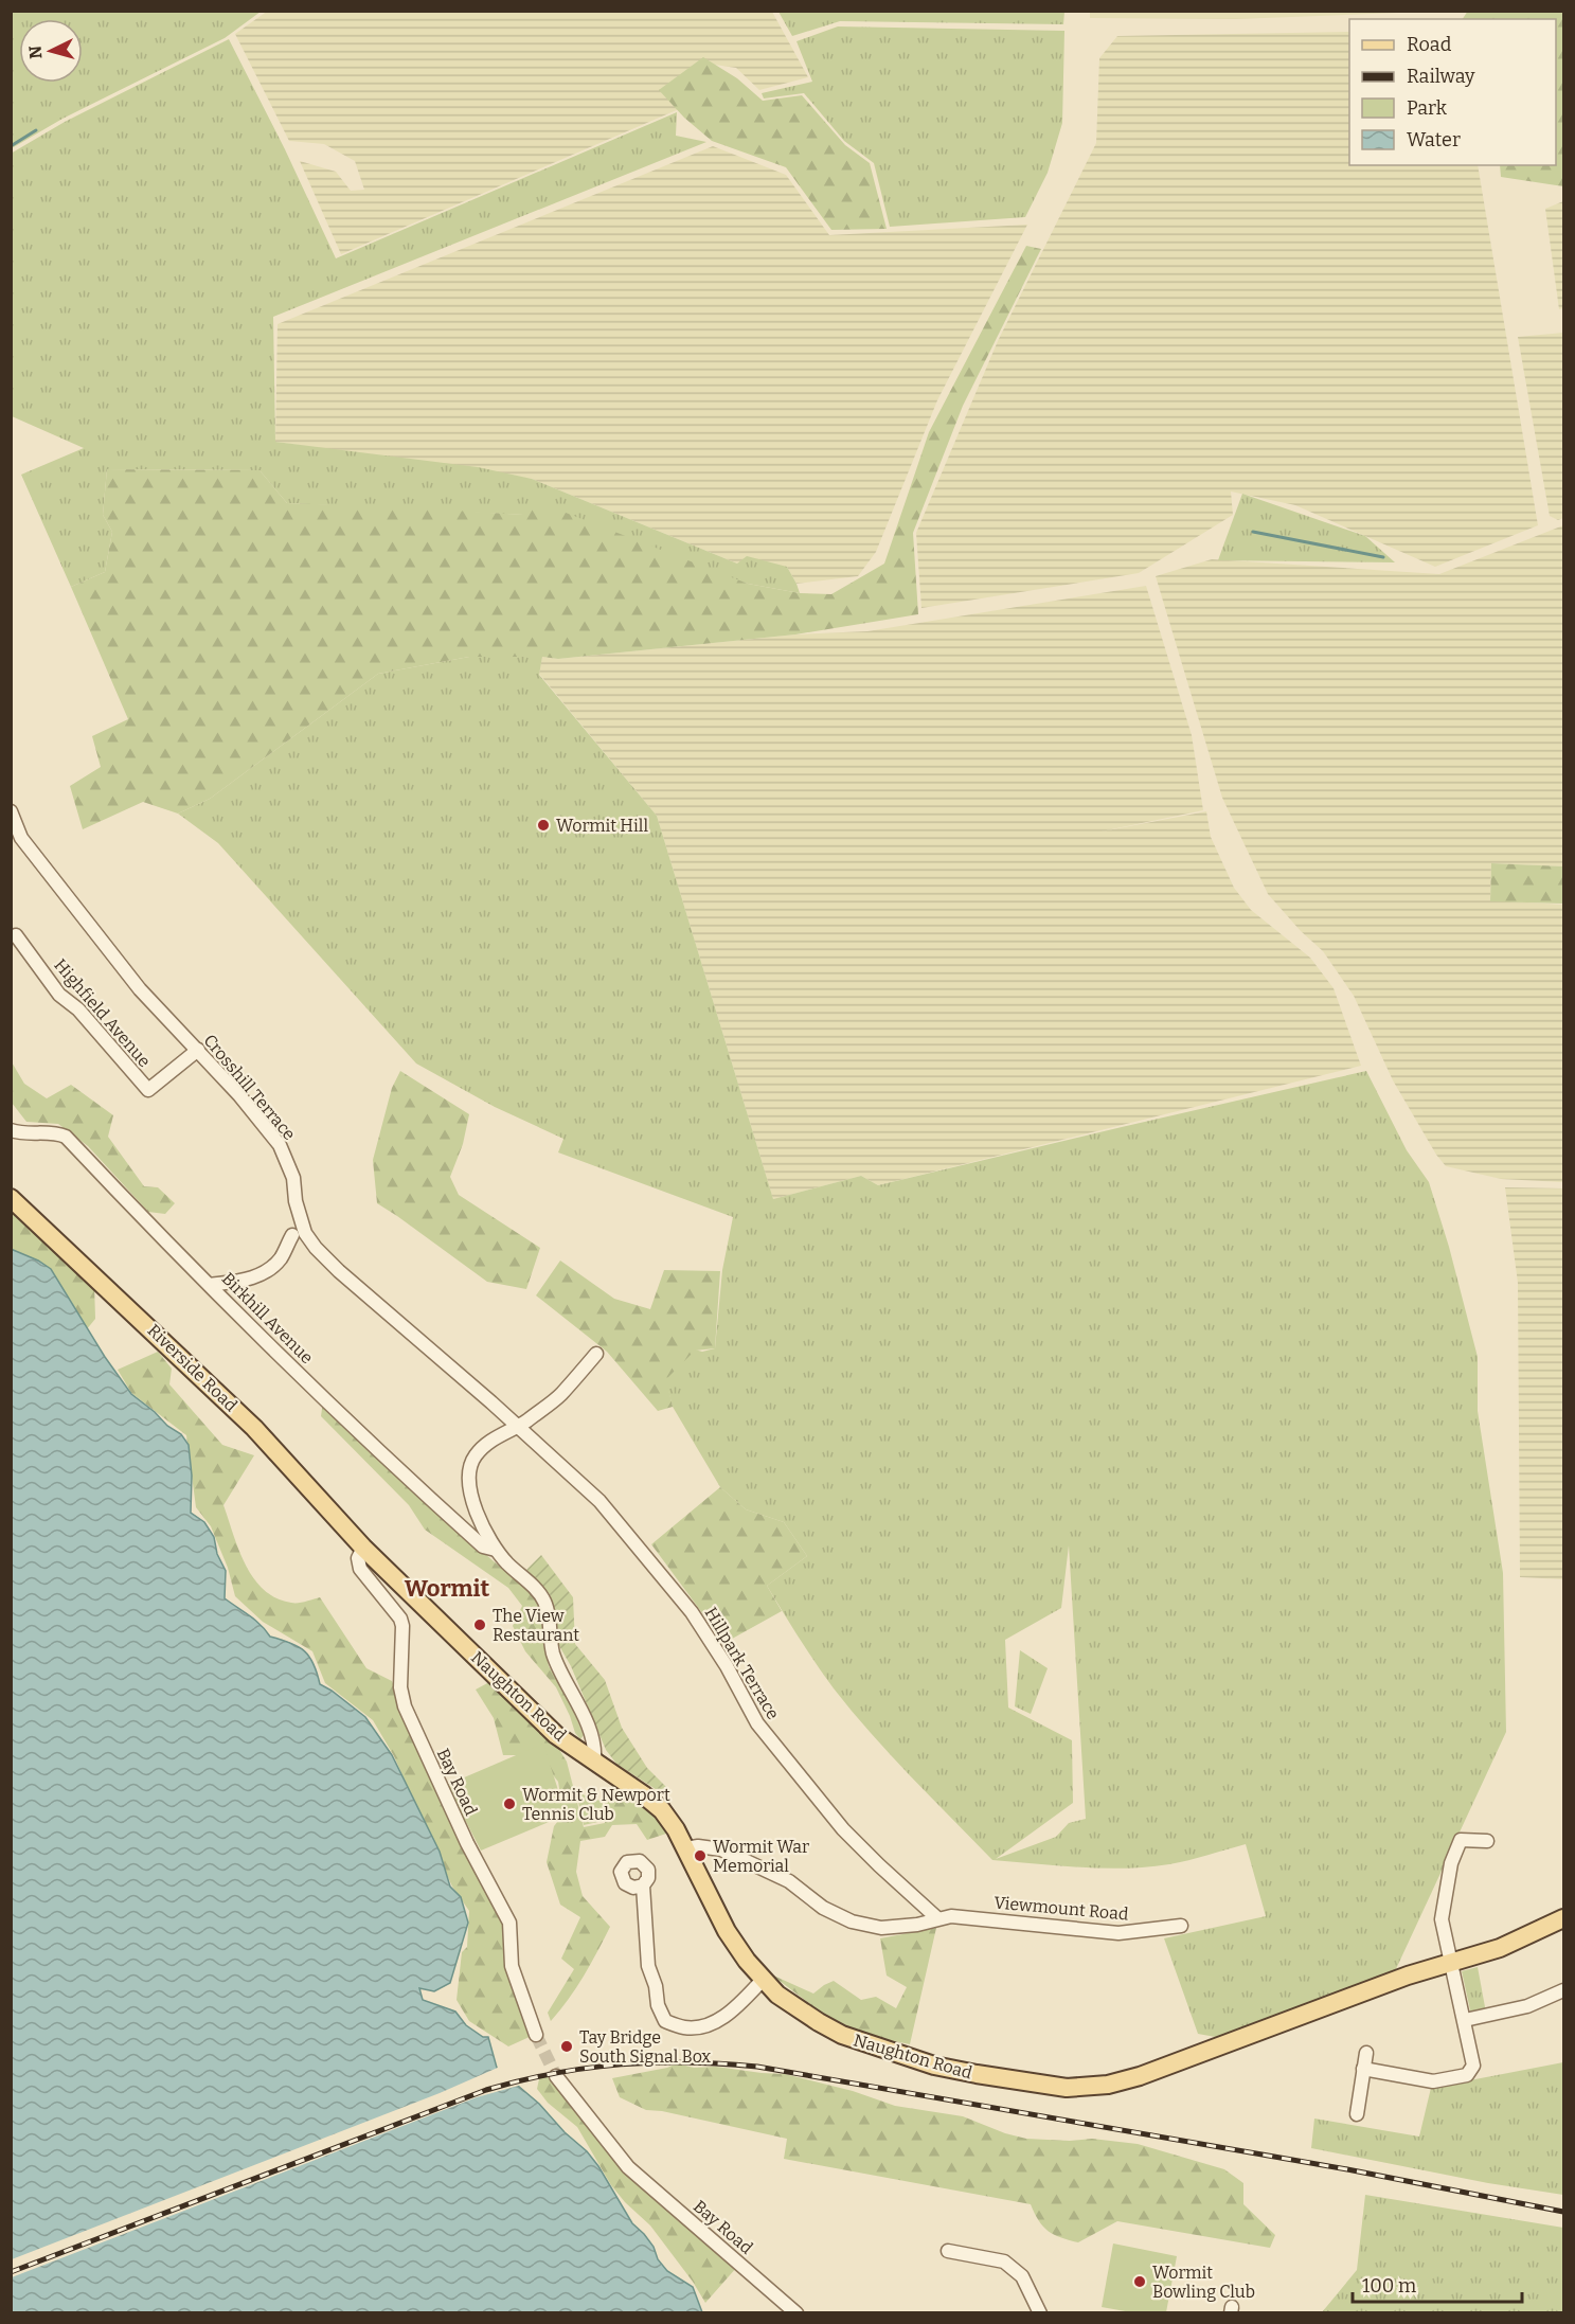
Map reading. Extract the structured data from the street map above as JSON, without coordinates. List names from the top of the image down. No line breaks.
{"streets":{"main road":["Riverside Road","Naughton Road"],"street":["Highfield Avenue","Crosshill Terrace","Birkhill Avenue","Hillpark Terrace","Bay Road","Viewmount Road"]},"crossings":[["Highfield Avenue","Crosshill Terrace"],["Crosshill Terrace","Hillpark Terrace"],["Riverside Road","Naughton Road"],["Riverside Road","Bay Road"],["Hillpark Terrace","Viewmount Road"],["Naughton Road","Bay Road"],["Naughton Road","Viewmount Road"]],"districts":["Wormit"],"places":["Wormit Hill","The View Restaurant","Wormit & Newport Tennis Club","Wormit War Memorial","Tay Bridge South Signal Box","Wormit Bowling Club"],"legend":["Road","Railway","Park","Water"],"scale_bar":"100 m","north":"left"}
